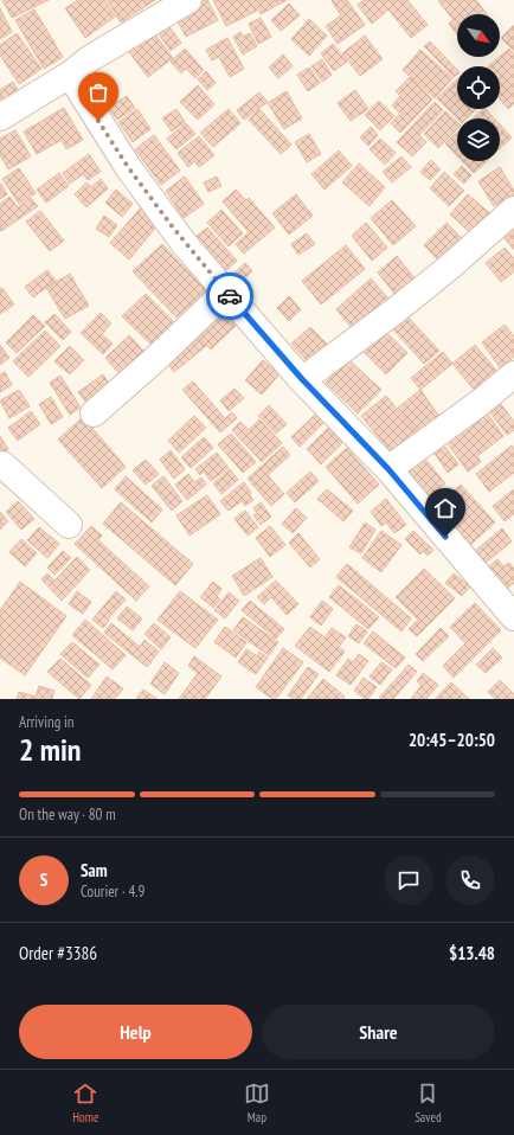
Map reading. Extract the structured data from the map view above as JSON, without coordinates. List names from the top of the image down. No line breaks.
{"north":"bottom right","page":{"heading":["2 min","Arriving in","20:45–20:50"],"panel":["Sam","Courier · 4.9","Order #3386","$13.48"],"bar":"On the way · 80 m","round":"S","buttons":["Help","Share"],"tabs":["Home","Map","Saved"]}}
